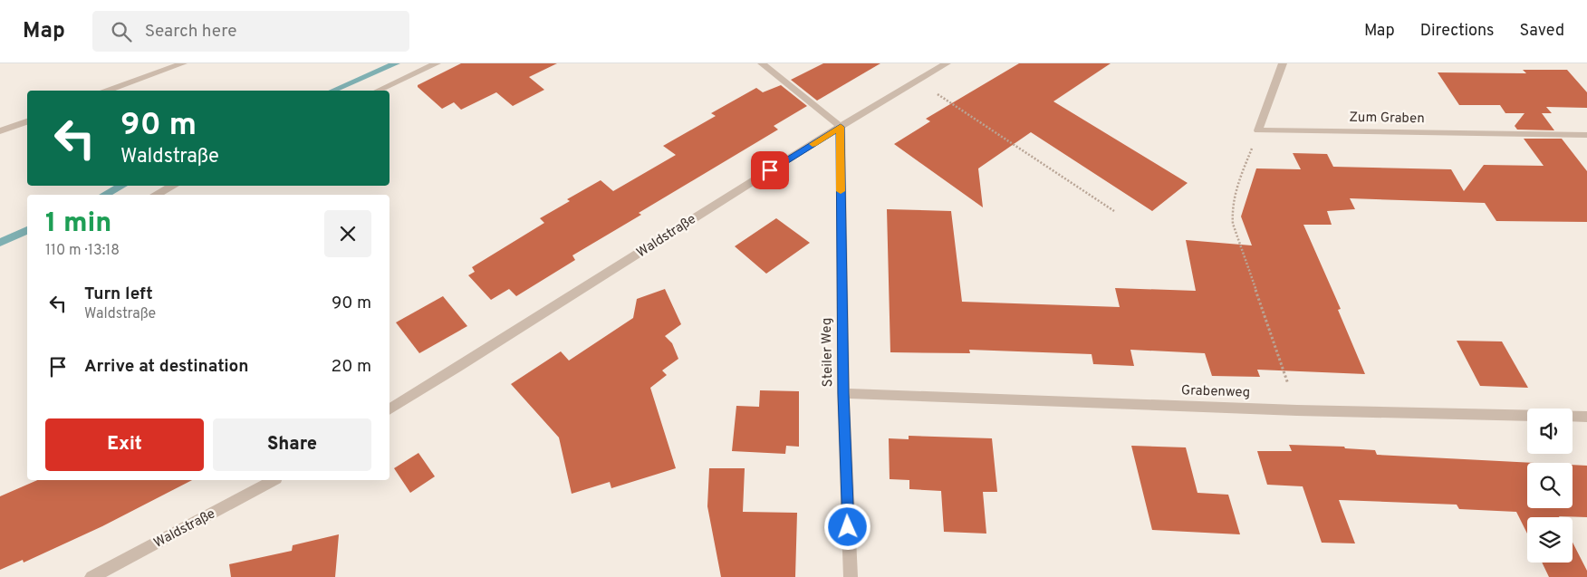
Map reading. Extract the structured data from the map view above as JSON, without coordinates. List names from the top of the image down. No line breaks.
{"streets":{"street":["Zum Graben","Waldstraße","Steiler Weg","Grabenweg"]},"crossings":[["Waldstraße","Steiler Weg"],["Steiler Weg","Grabenweg"]],"page":{"header":"Map","search":"Search here","nav":["Map","Directions","Saved"],"turn":["90 m","Waldstraße"],"heading":["1 min","110 m · 13:18"],"list":[{"name":"Turn left","note":"Waldstraße","value":"90 m"},{"name":"Arrive at destination","value":"20 m"}],"buttons":["Exit","Share"]}}
